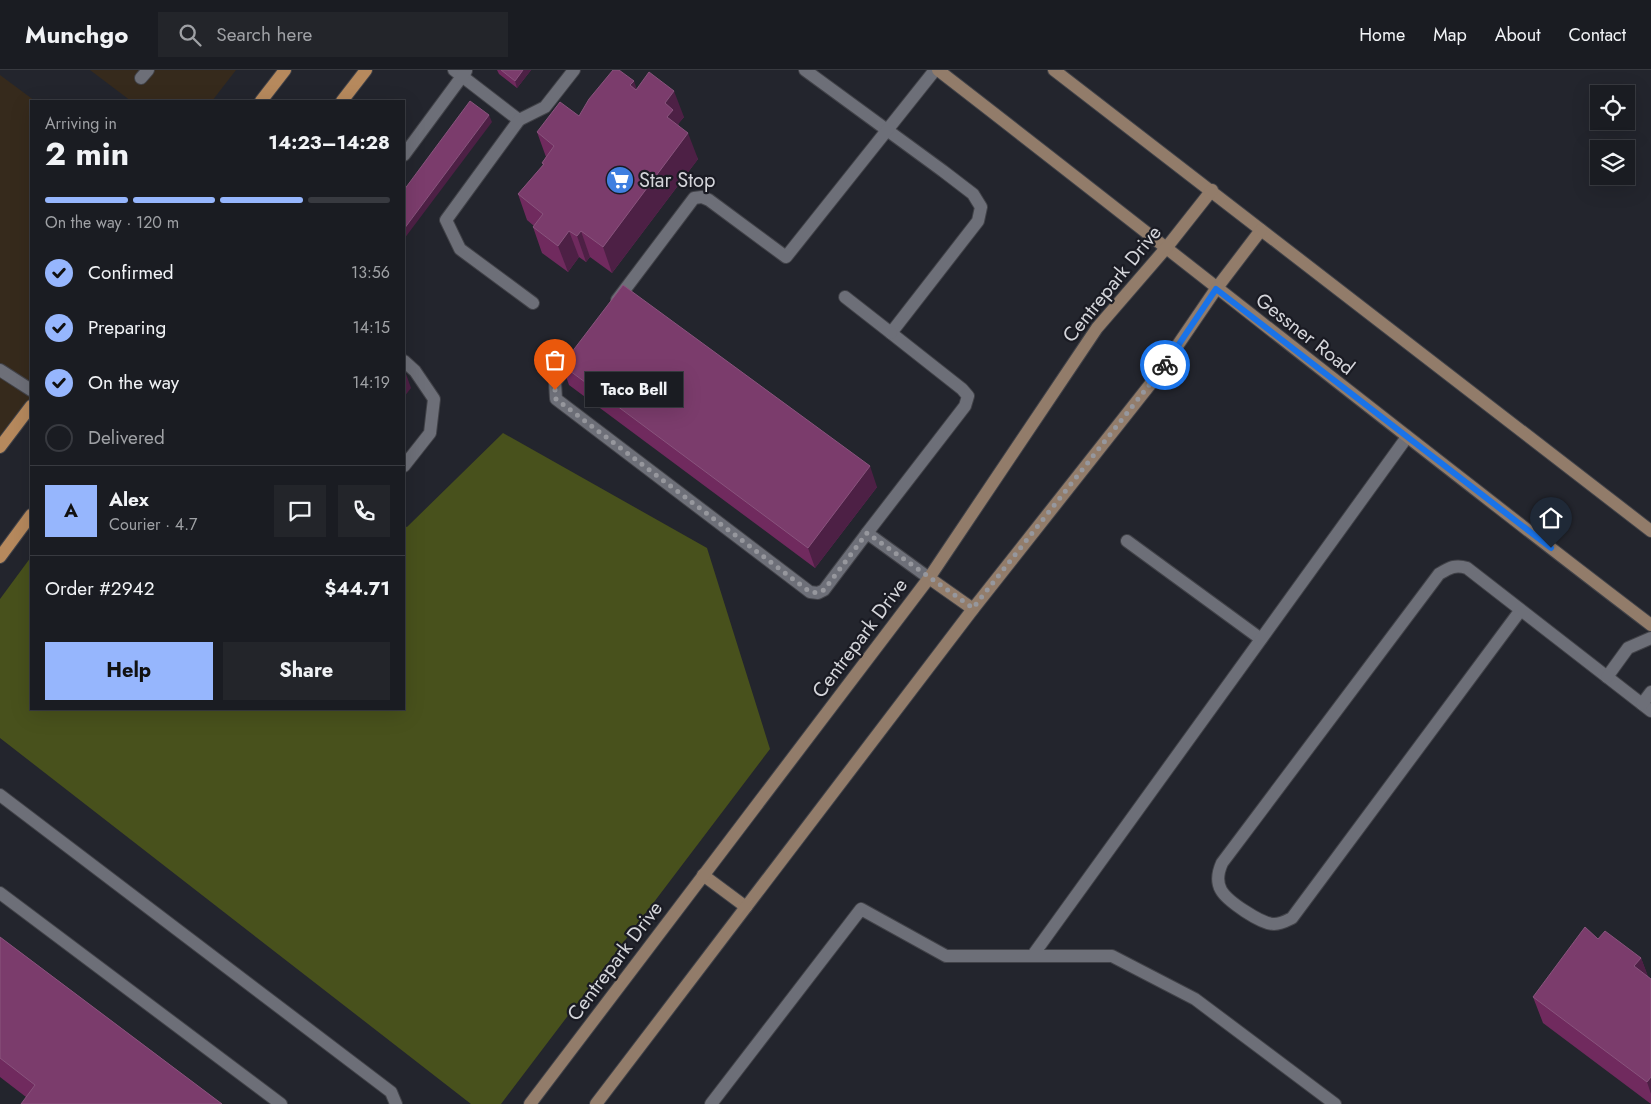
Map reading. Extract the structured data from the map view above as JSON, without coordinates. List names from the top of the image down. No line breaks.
{"streets":{"street":["Centrepark Drive","Gessner Road"]},"crossings":[["Centrepark Drive","Gessner Road"]],"places":{"supermarket":["Star Stop"],"other":["Taco Bell"]},"page":{"header":"Munchgo","search":"Search here","nav":["Home","Map","About","Contact"],"heading":["2 min","Arriving in","14:23–14:28"],"panel":["Alex","Courier · 4.7","Order #2942","$44.71"],"bar":"On the way · 120 m","list":[["Confirmed","13:56"],["Preparing","14:15"],["On the way","14:19"],"Delivered"],"bubble":"Taco Bell","round":"A","buttons":["Help","Share"]}}
